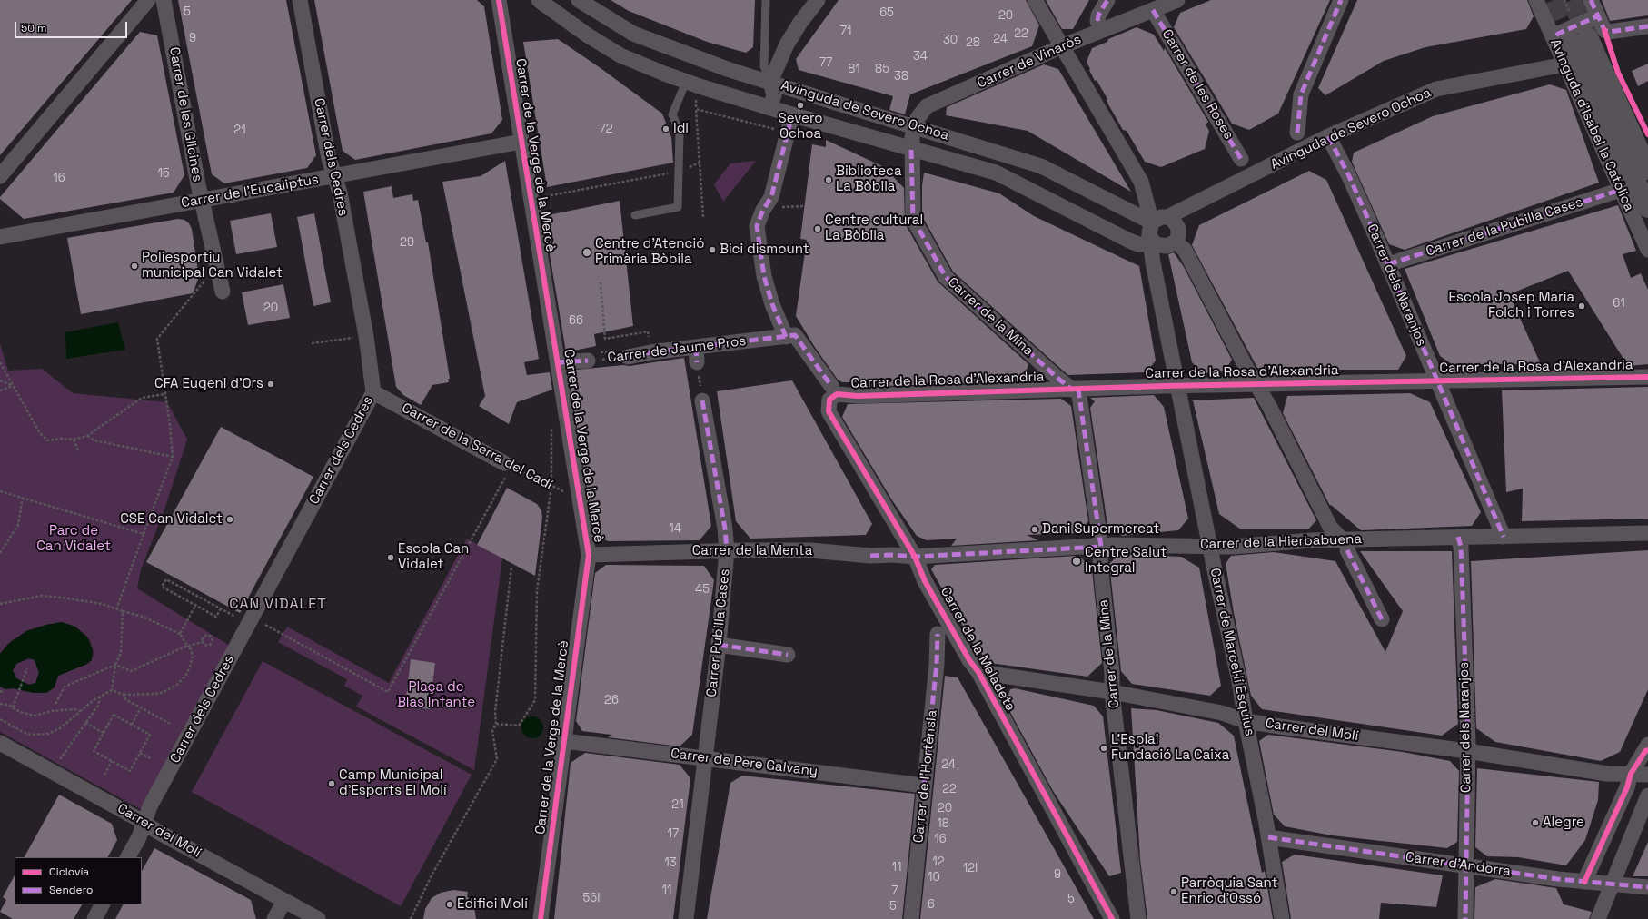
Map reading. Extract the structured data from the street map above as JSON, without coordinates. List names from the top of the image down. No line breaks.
{"streets":{"street":["Carrer de Vinaròs","Carrer de les Roses","Avinguda de Severo Ochoa","Carrer de les Glicines","Avinguda d'Isabel la Catòlica","Carrer de la Verge de la Mercè","Carrer dels Cedres","Carrer de l'Eucaliptus","Carrer de la Pubilla Cases","Carrer dels Naranjos","Carrer de la Mina","Carrer de Jaume Pros","Carrer de la Rosa d'Alexandria","Carrer de la Serra del Cadí","Carrer de la Hierbabuena","Carrer de la Menta","Carrer Pubilla Cases","Carrer de la Maladeta","Carrer de Marcel·lí Esquius","Carrer del Molí","Carrer de Pere Galvany","Carrer de l'Hortènsia","Carrer d'Andorra"]},"crossings":[["Carrer de Vinaròs","Carrer de les Roses"],["Carrer de Vinaròs","Avinguda de Severo Ochoa"],["Carrer de Vinaròs","Carrer de la Mina"],["Carrer de Vinaròs","Carrer de Marcel·lí Esquius"],["Avinguda de Severo Ochoa","Avinguda d'Isabel la Catòlica"],["Avinguda de Severo Ochoa","Carrer dels Naranjos"],["Avinguda de Severo Ochoa","Carrer de la Mina"],["Avinguda de Severo Ochoa","Carrer de Marcel·lí Esquius"],["Carrer de les Glicines","Carrer de l'Eucaliptus"],["Avinguda d'Isabel la Catòlica","Carrer de la Pubilla Cases"],["Carrer de la Verge de la Mercè","Carrer de l'Eucaliptus"],["Carrer de la Verge de la Mercè","Carrer de Jaume Pros"],["Carrer de la Verge de la Mercè","Carrer de la Serra del Cadí"],["Carrer de la Verge de la Mercè","Carrer de la Menta"],["Carrer de la Verge de la Mercè","Carrer de Pere Galvany"],["Carrer dels Cedres","Carrer de l'Eucaliptus"],["Carrer dels Cedres","Carrer de la Serra del Cadí"],["Carrer dels Cedres","Carrer del Molí"],["Carrer de la Pubilla Cases","Carrer dels Naranjos"],["Carrer dels Naranjos","Carrer de la Rosa d'Alexandria"],["Carrer dels Naranjos","Carrer de la Hierbabuena"],["Carrer dels Naranjos","Carrer del Molí"],["Carrer dels Naranjos","Carrer d'Andorra"],["Carrer de la Mina","Carrer de la Rosa d'Alexandria"],["Carrer de la Mina","Carrer de la Hierbabuena"],["Carrer de la Mina","Carrer del Molí"],["Carrer de la Rosa d'Alexandria","Carrer de la Maladeta"],["Carrer de la Rosa d'Alexandria","Carrer de Marcel·lí Esquius"],["Carrer de la Hierbabuena","Carrer de la Menta"],["Carrer de la Hierbabuena","Carrer de la Maladeta"],["Carrer de la Hierbabuena","Carrer de Marcel·lí Esquius"],["Carrer de la Menta","Carrer Pubilla Cases"],["Carrer de la Menta","Carrer de la Maladeta"],["Carrer Pubilla Cases","Carrer de Pere Galvany"],["Carrer de la Maladeta","Carrer del Molí"],["Carrer de Marcel·lí Esquius","Carrer del Molí"],["Carrer de Marcel·lí Esquius","Carrer d'Andorra"],["Carrer de Pere Galvany","Carrer de l'Hortènsia"]],"districts":["CAN VIDALET"],"parks":["Parc de Can Vidalet","Plaça de Blas Infante"],"places":["Severo Ochoa","Idl","Biblioteca La Bòbila","Centre cultural La Bòbila","Bici dismount","Centre d'Atenció Primària Bòbila","Poliesportiu municipal Can Vidalet","Escola Josep Maria Folch i Torres","CFA Eugeni d'Ors","CSE Can Vidalet","Dani Supermercat","Escola Can Vidalet","Centre Salut Integral","L'Esplai Fundació La Caixa","Camp Municipal d’Esports El Molí","Alegre","Parròquia Sant Enric d'Ossó","Edifici Molí"],"house_numbers":["5","65","20","71","22","9","24","30","28","34","77","81","85","38","72","21","15","16","29","61","20","66","14","45","26","24","22","21","20","18","17","16","12","13","11","12I","9","10","11","7","56I","5","6","5"],"legend":["Ciclovía","Sendero"],"scale_bar":"50 m"}
